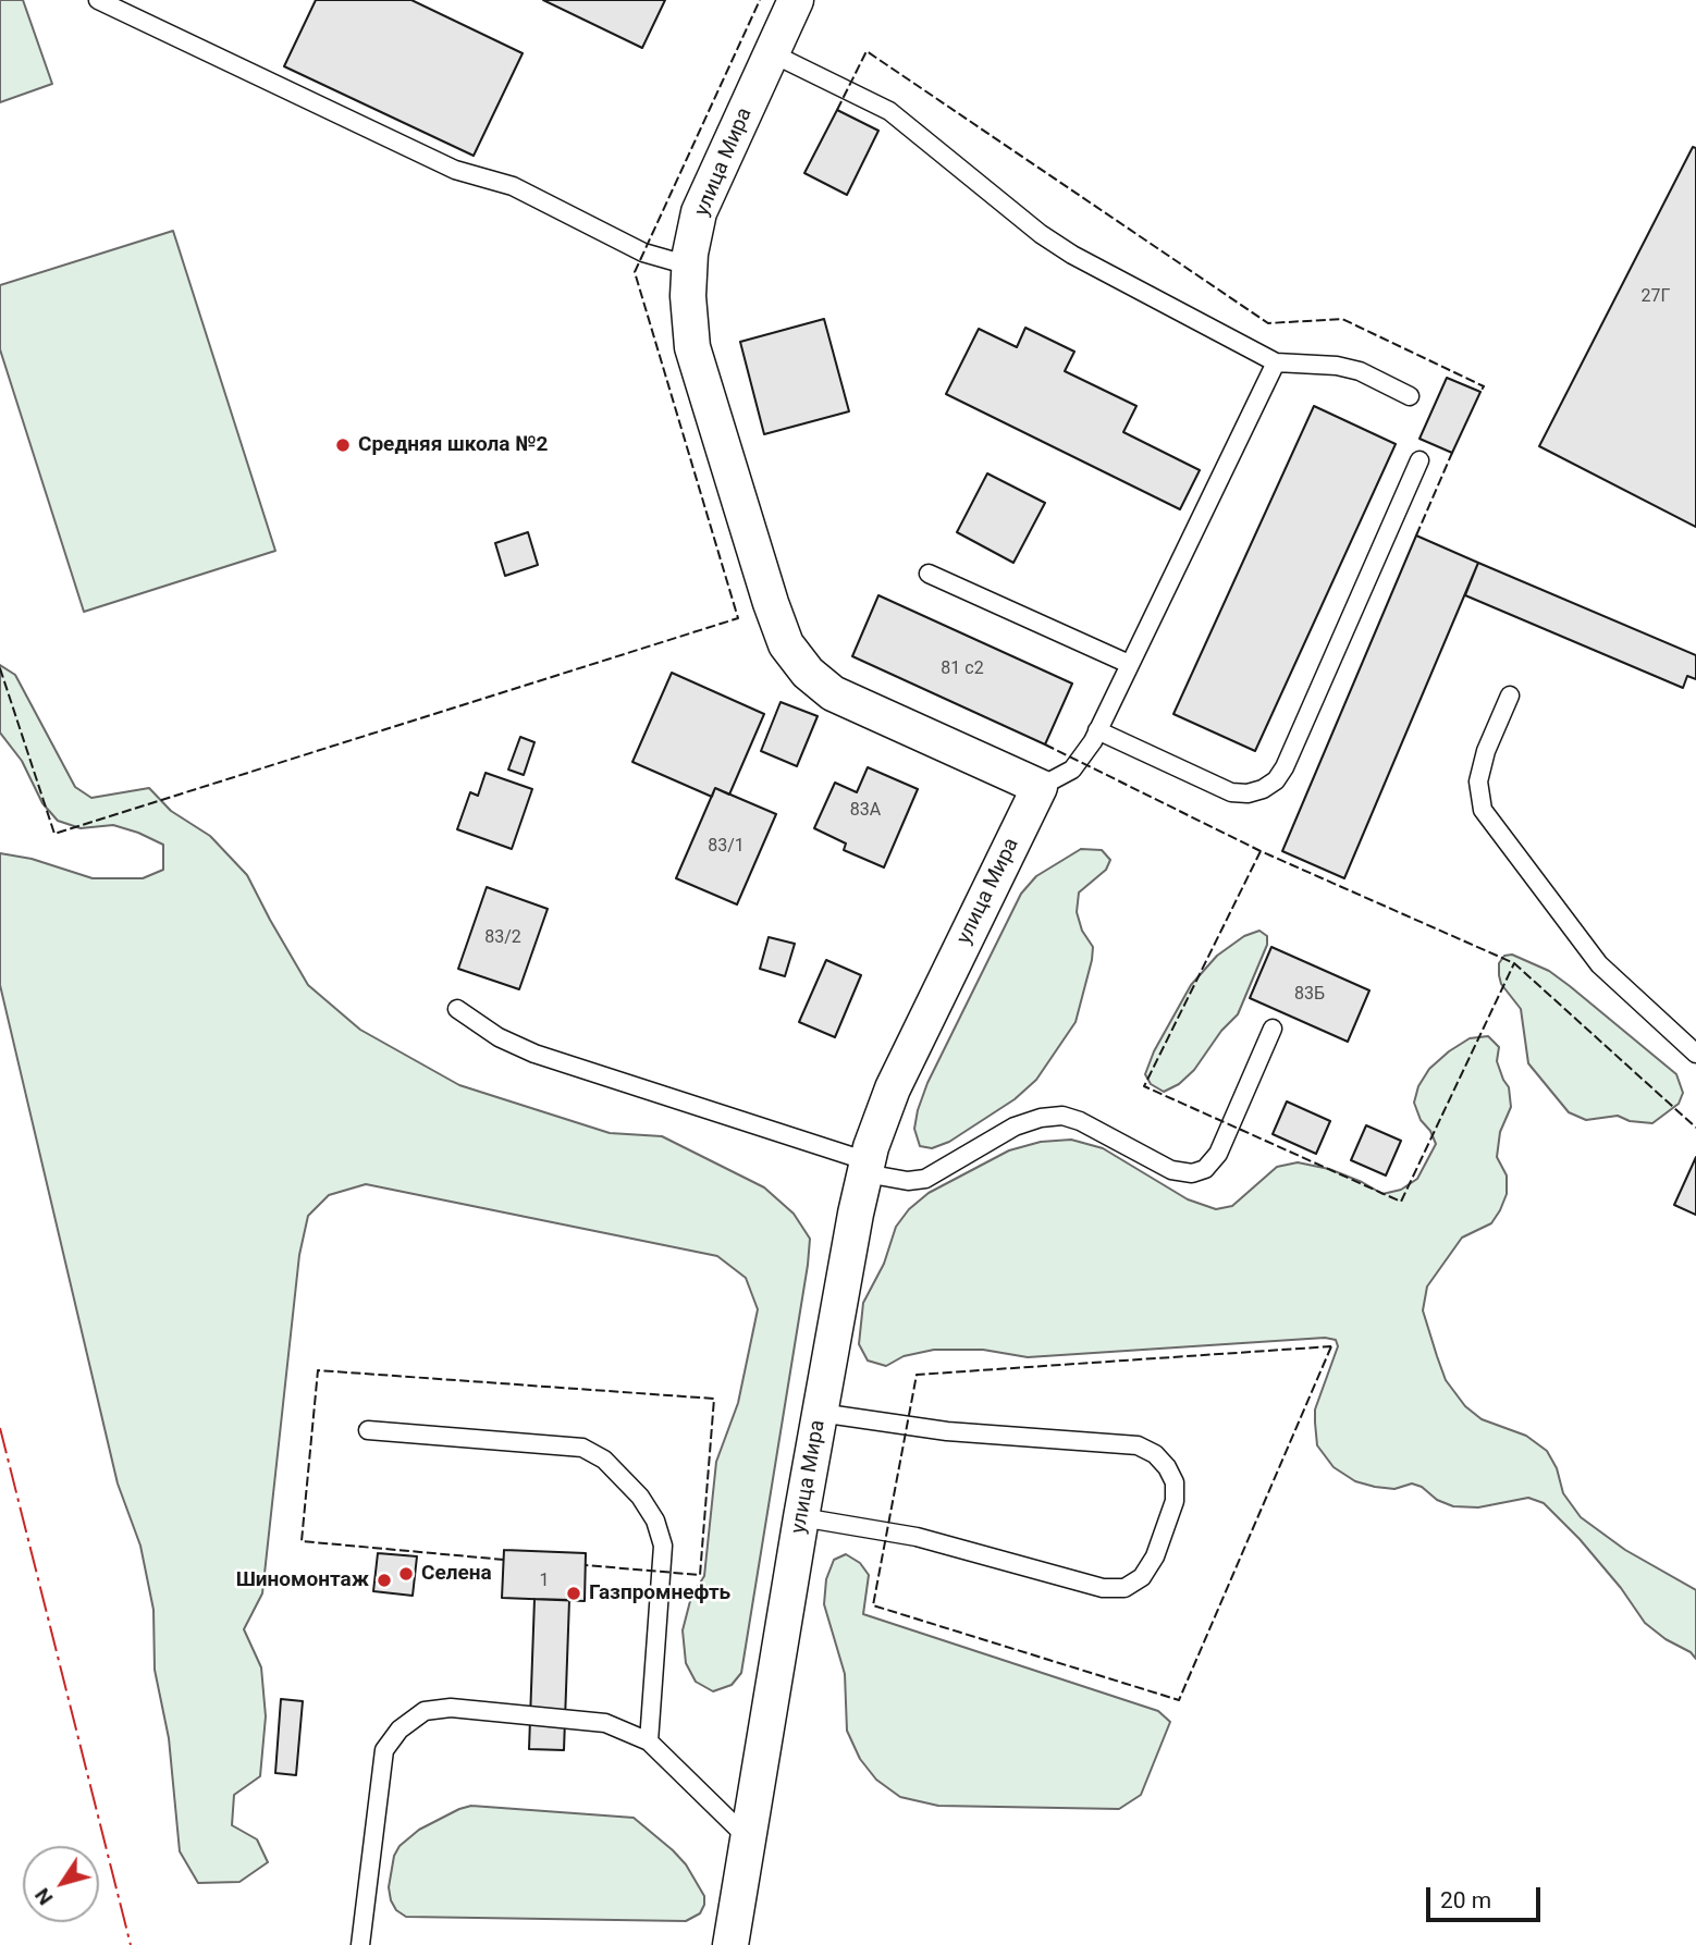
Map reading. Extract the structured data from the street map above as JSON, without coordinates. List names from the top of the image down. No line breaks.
{"streets":{"street":["улица Мира"]},"places":["Средняя школа №2","Селена","Шиномонтаж","Газпромнефть"],"house_numbers":["27Г","81 с2","83А","83/1","83/2","83Б","1"],"scale_bar":"20 m","north":"bottom left"}
